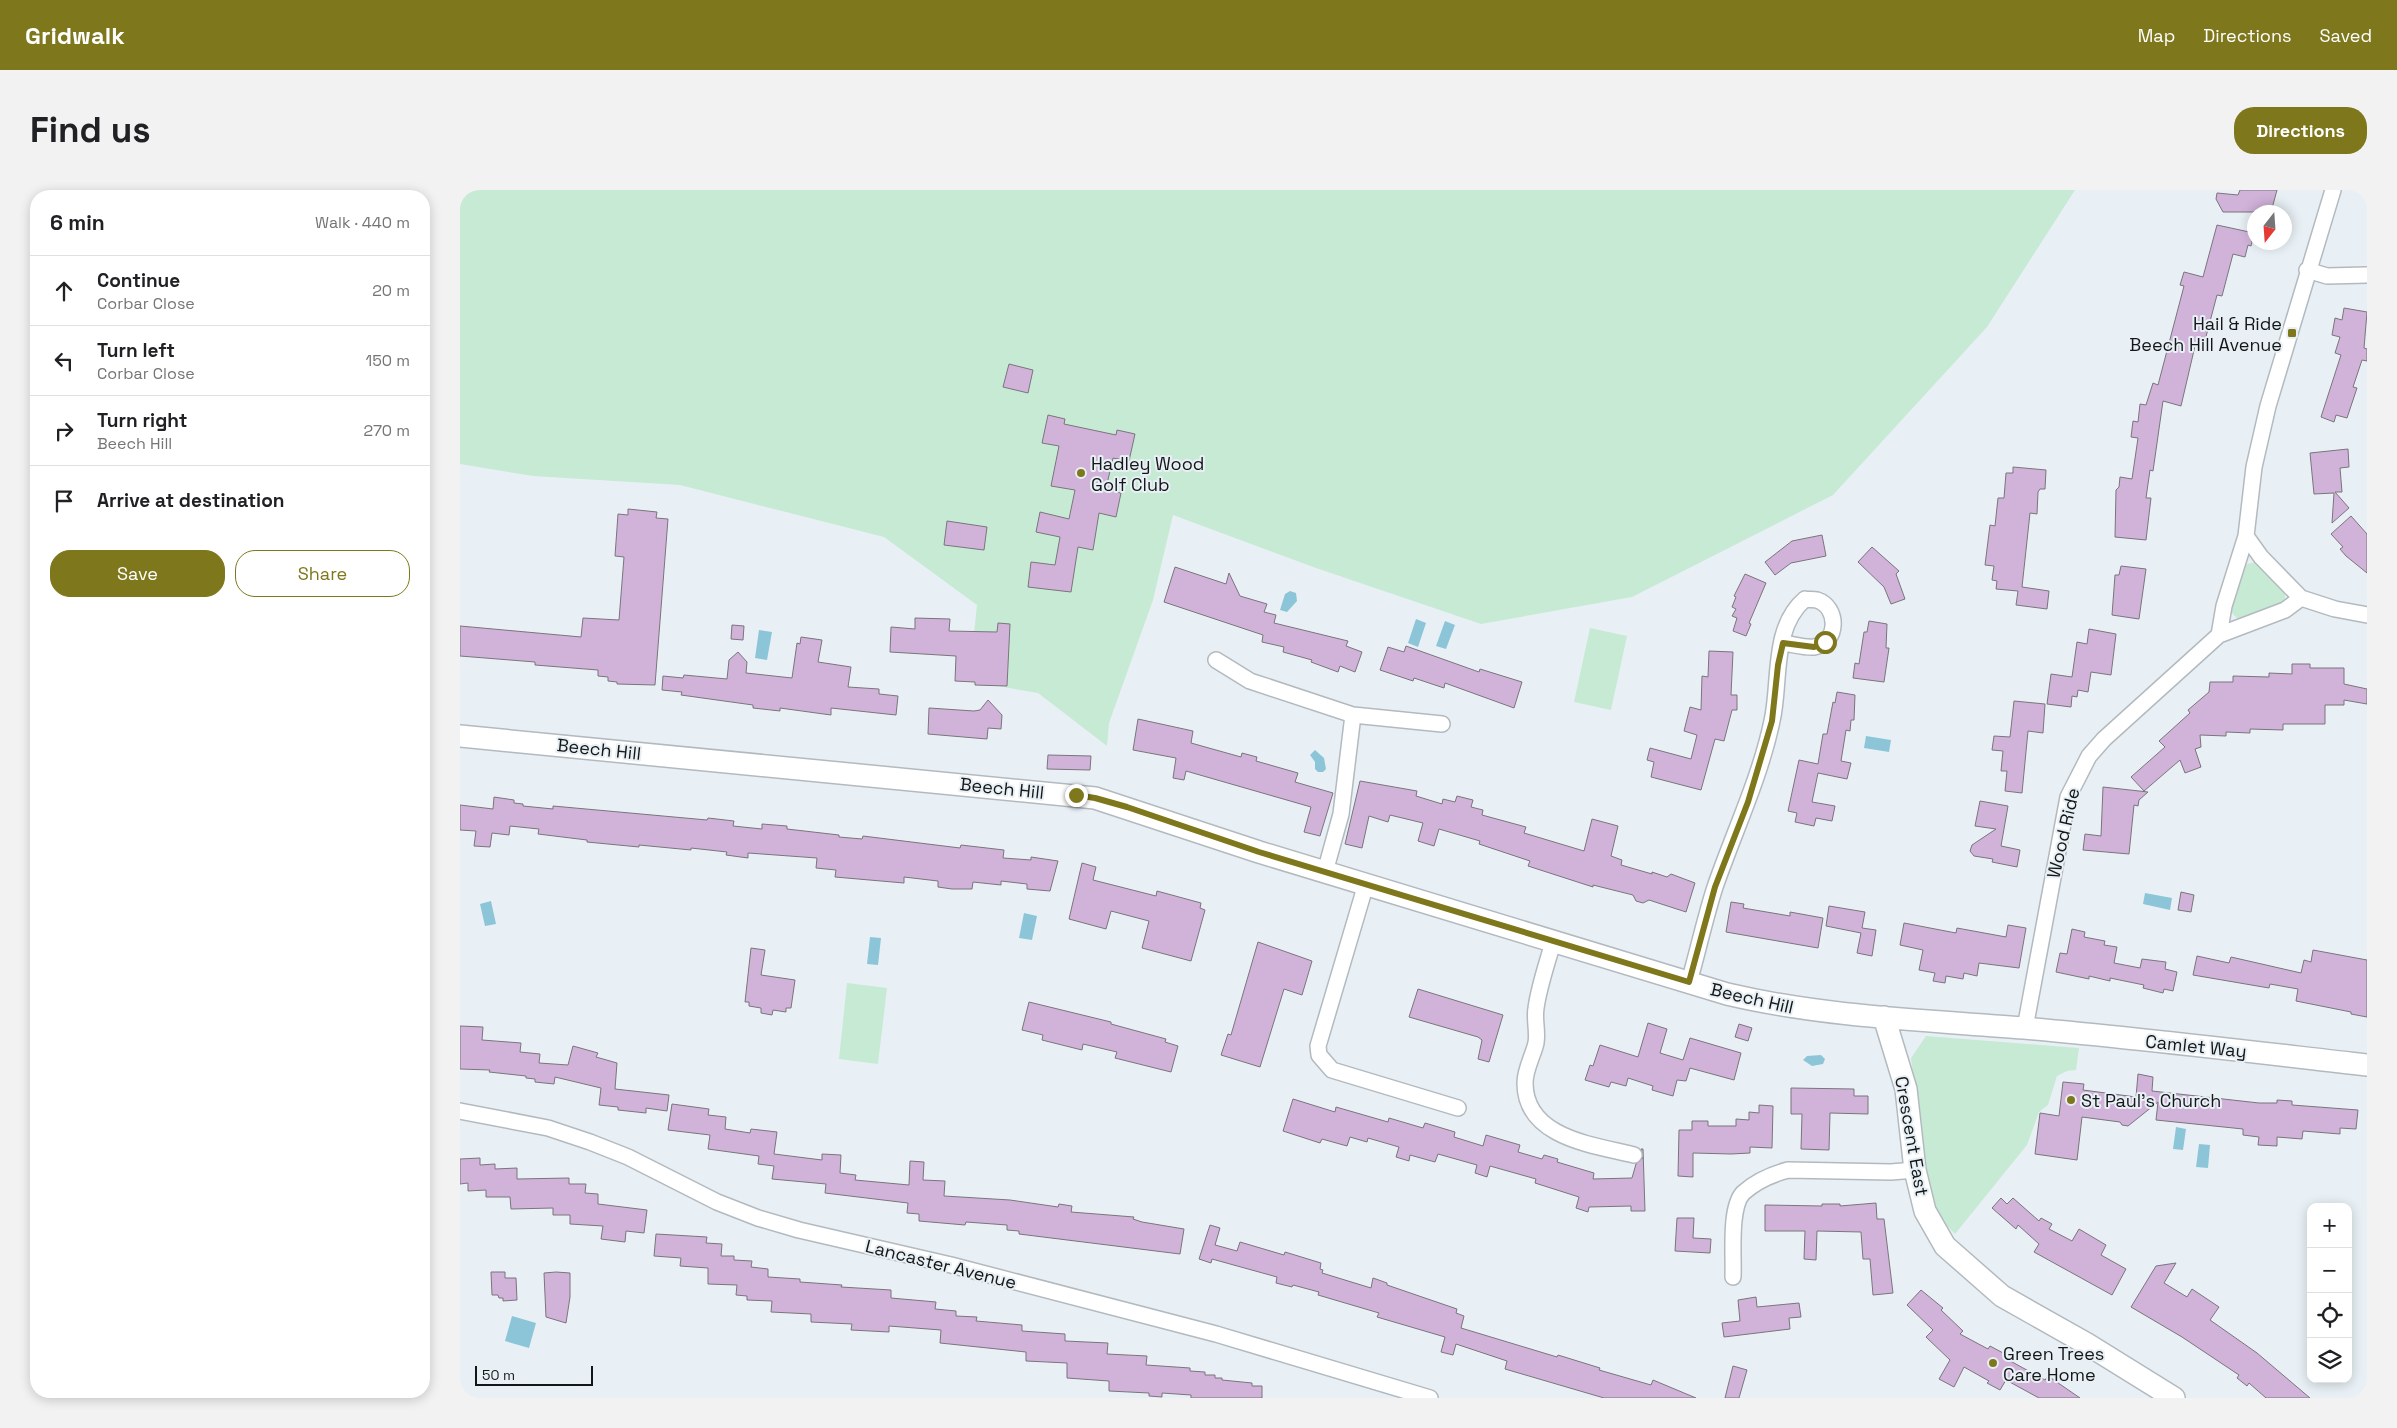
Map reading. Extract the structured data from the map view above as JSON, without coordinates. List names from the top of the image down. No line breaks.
{"streets":{"street":["Beech Hill","Wood Ride","Camlet Way","Crescent East","Lancaster Avenue"]},"crossings":[["Beech Hill","Wood Ride"],["Beech Hill","Camlet Way"],["Beech Hill","Crescent East"],["Wood Ride","Camlet Way"]],"places":{"transit":["Hail & Ride Beech Hill Avenue"],"other":["Hadley Wood Golf Club","St Paul's Church","Green Trees Care Home"]},"scale_bar":"50 m","north":"bottom","page":{"header":"Gridwalk","nav":["Map","Directions","Saved"],"buttons":["Directions",["Save","Share"]],"title":"Find us","heading":["6 min","Walk · 440 m"],"list":[["Continue","Corbar Close","20 m"],["Turn left","Corbar Close","150 m"],["Turn right","Beech Hill","270 m"],"Arrive at destination"],"map_buttons":["+","−"],"scale":"50 m"}}
